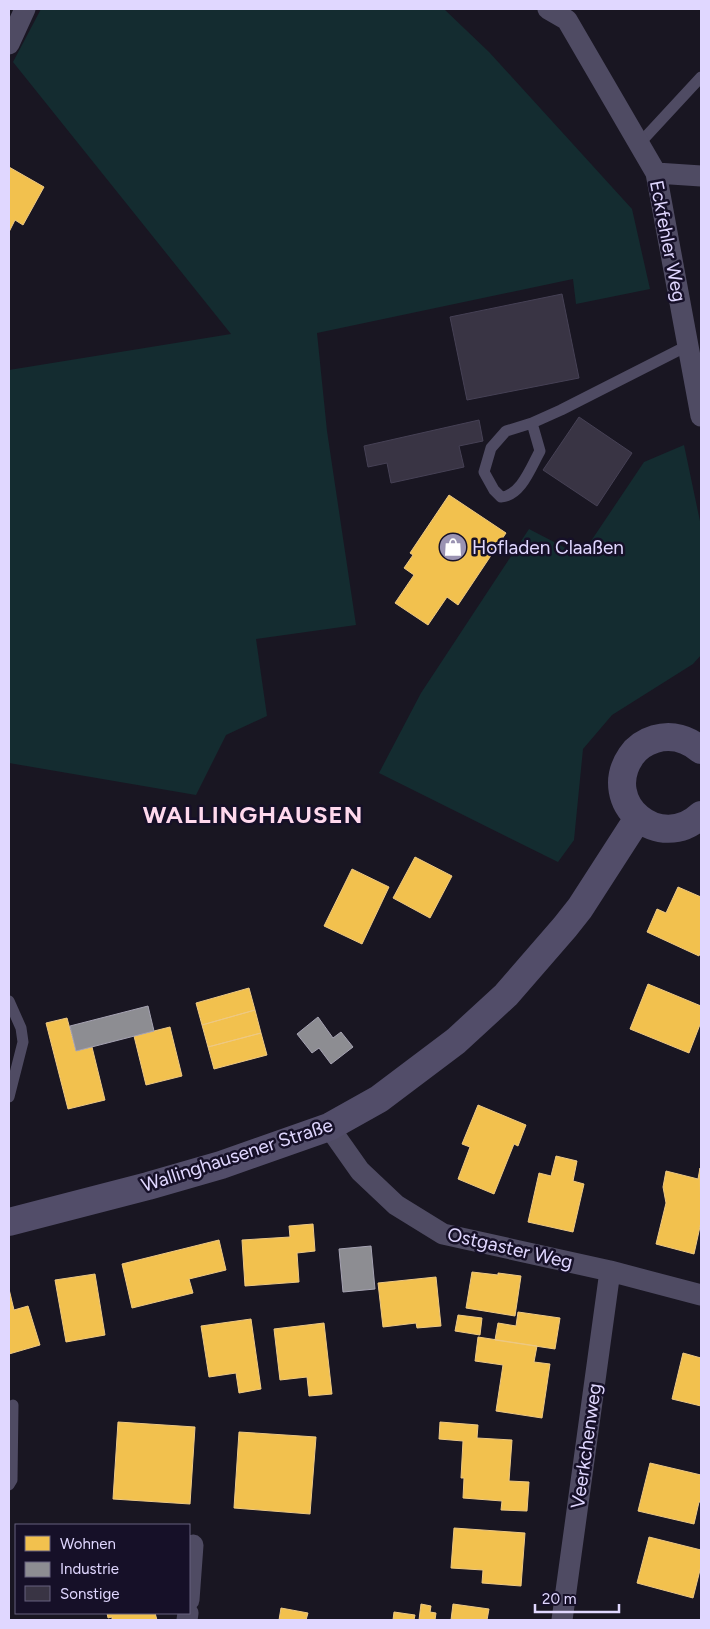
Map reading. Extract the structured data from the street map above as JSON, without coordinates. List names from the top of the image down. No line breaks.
{"streets":{"street":["Eckfehler Weg","Wallinghausener Straße","Ostgaster Weg","Veerkchenweg"]},"crossings":[["Wallinghausener Straße","Ostgaster Weg"],["Ostgaster Weg","Veerkchenweg"]],"districts":["WALLINGHAUSEN"],"places":{"shop":["Hofladen Claaßen"]},"legend":["Wohnen","Industrie","Sonstige"],"scale_bar":"20 m"}
